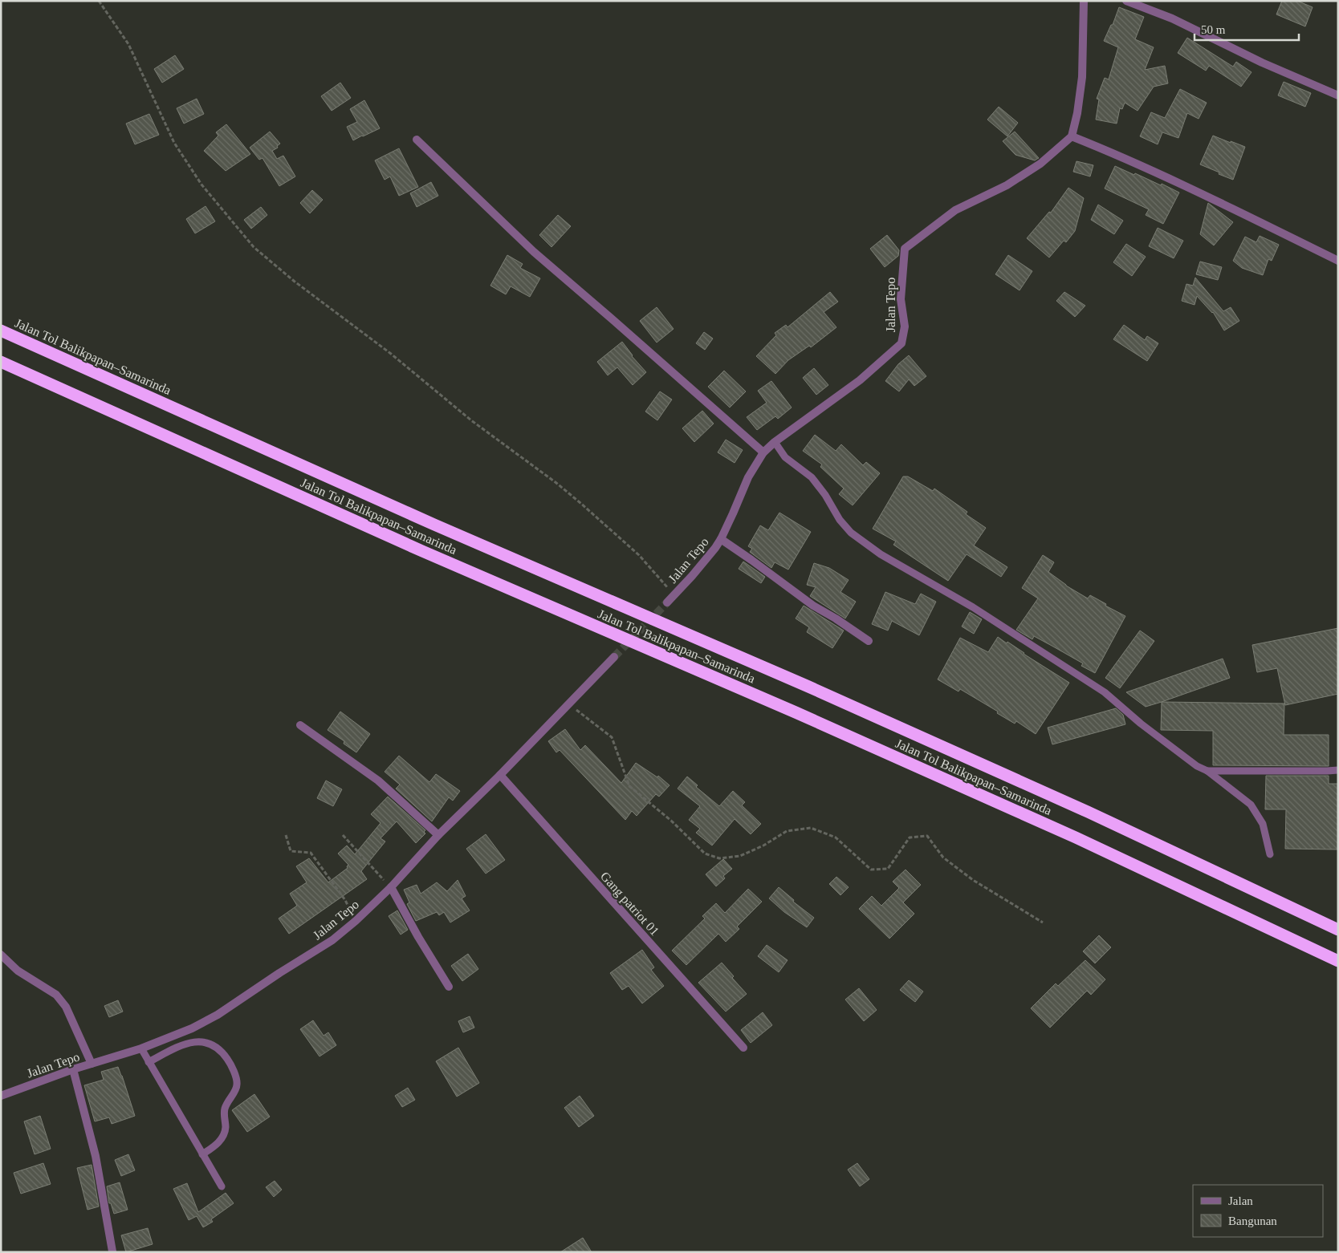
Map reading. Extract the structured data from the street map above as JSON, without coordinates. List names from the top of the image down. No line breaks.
{"streets":{"highway":["Jalan Tol Balikpapan–Samarinda"],"street":["Jalan Tepo","Gang patriot 01"]},"crossings":[["Jalan Tepo","Gang patriot 01"]],"legend":["Jalan","Bangunan"],"scale_bar":"50 m"}
